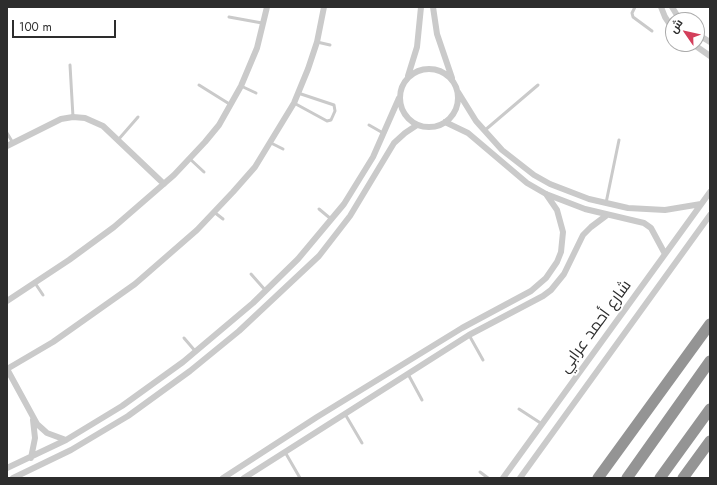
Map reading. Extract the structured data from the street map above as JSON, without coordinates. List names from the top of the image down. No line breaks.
{"streets":{"street":["شارع أحمد عرابي"]},"scale_bar":"100 m","north":"top left"}
